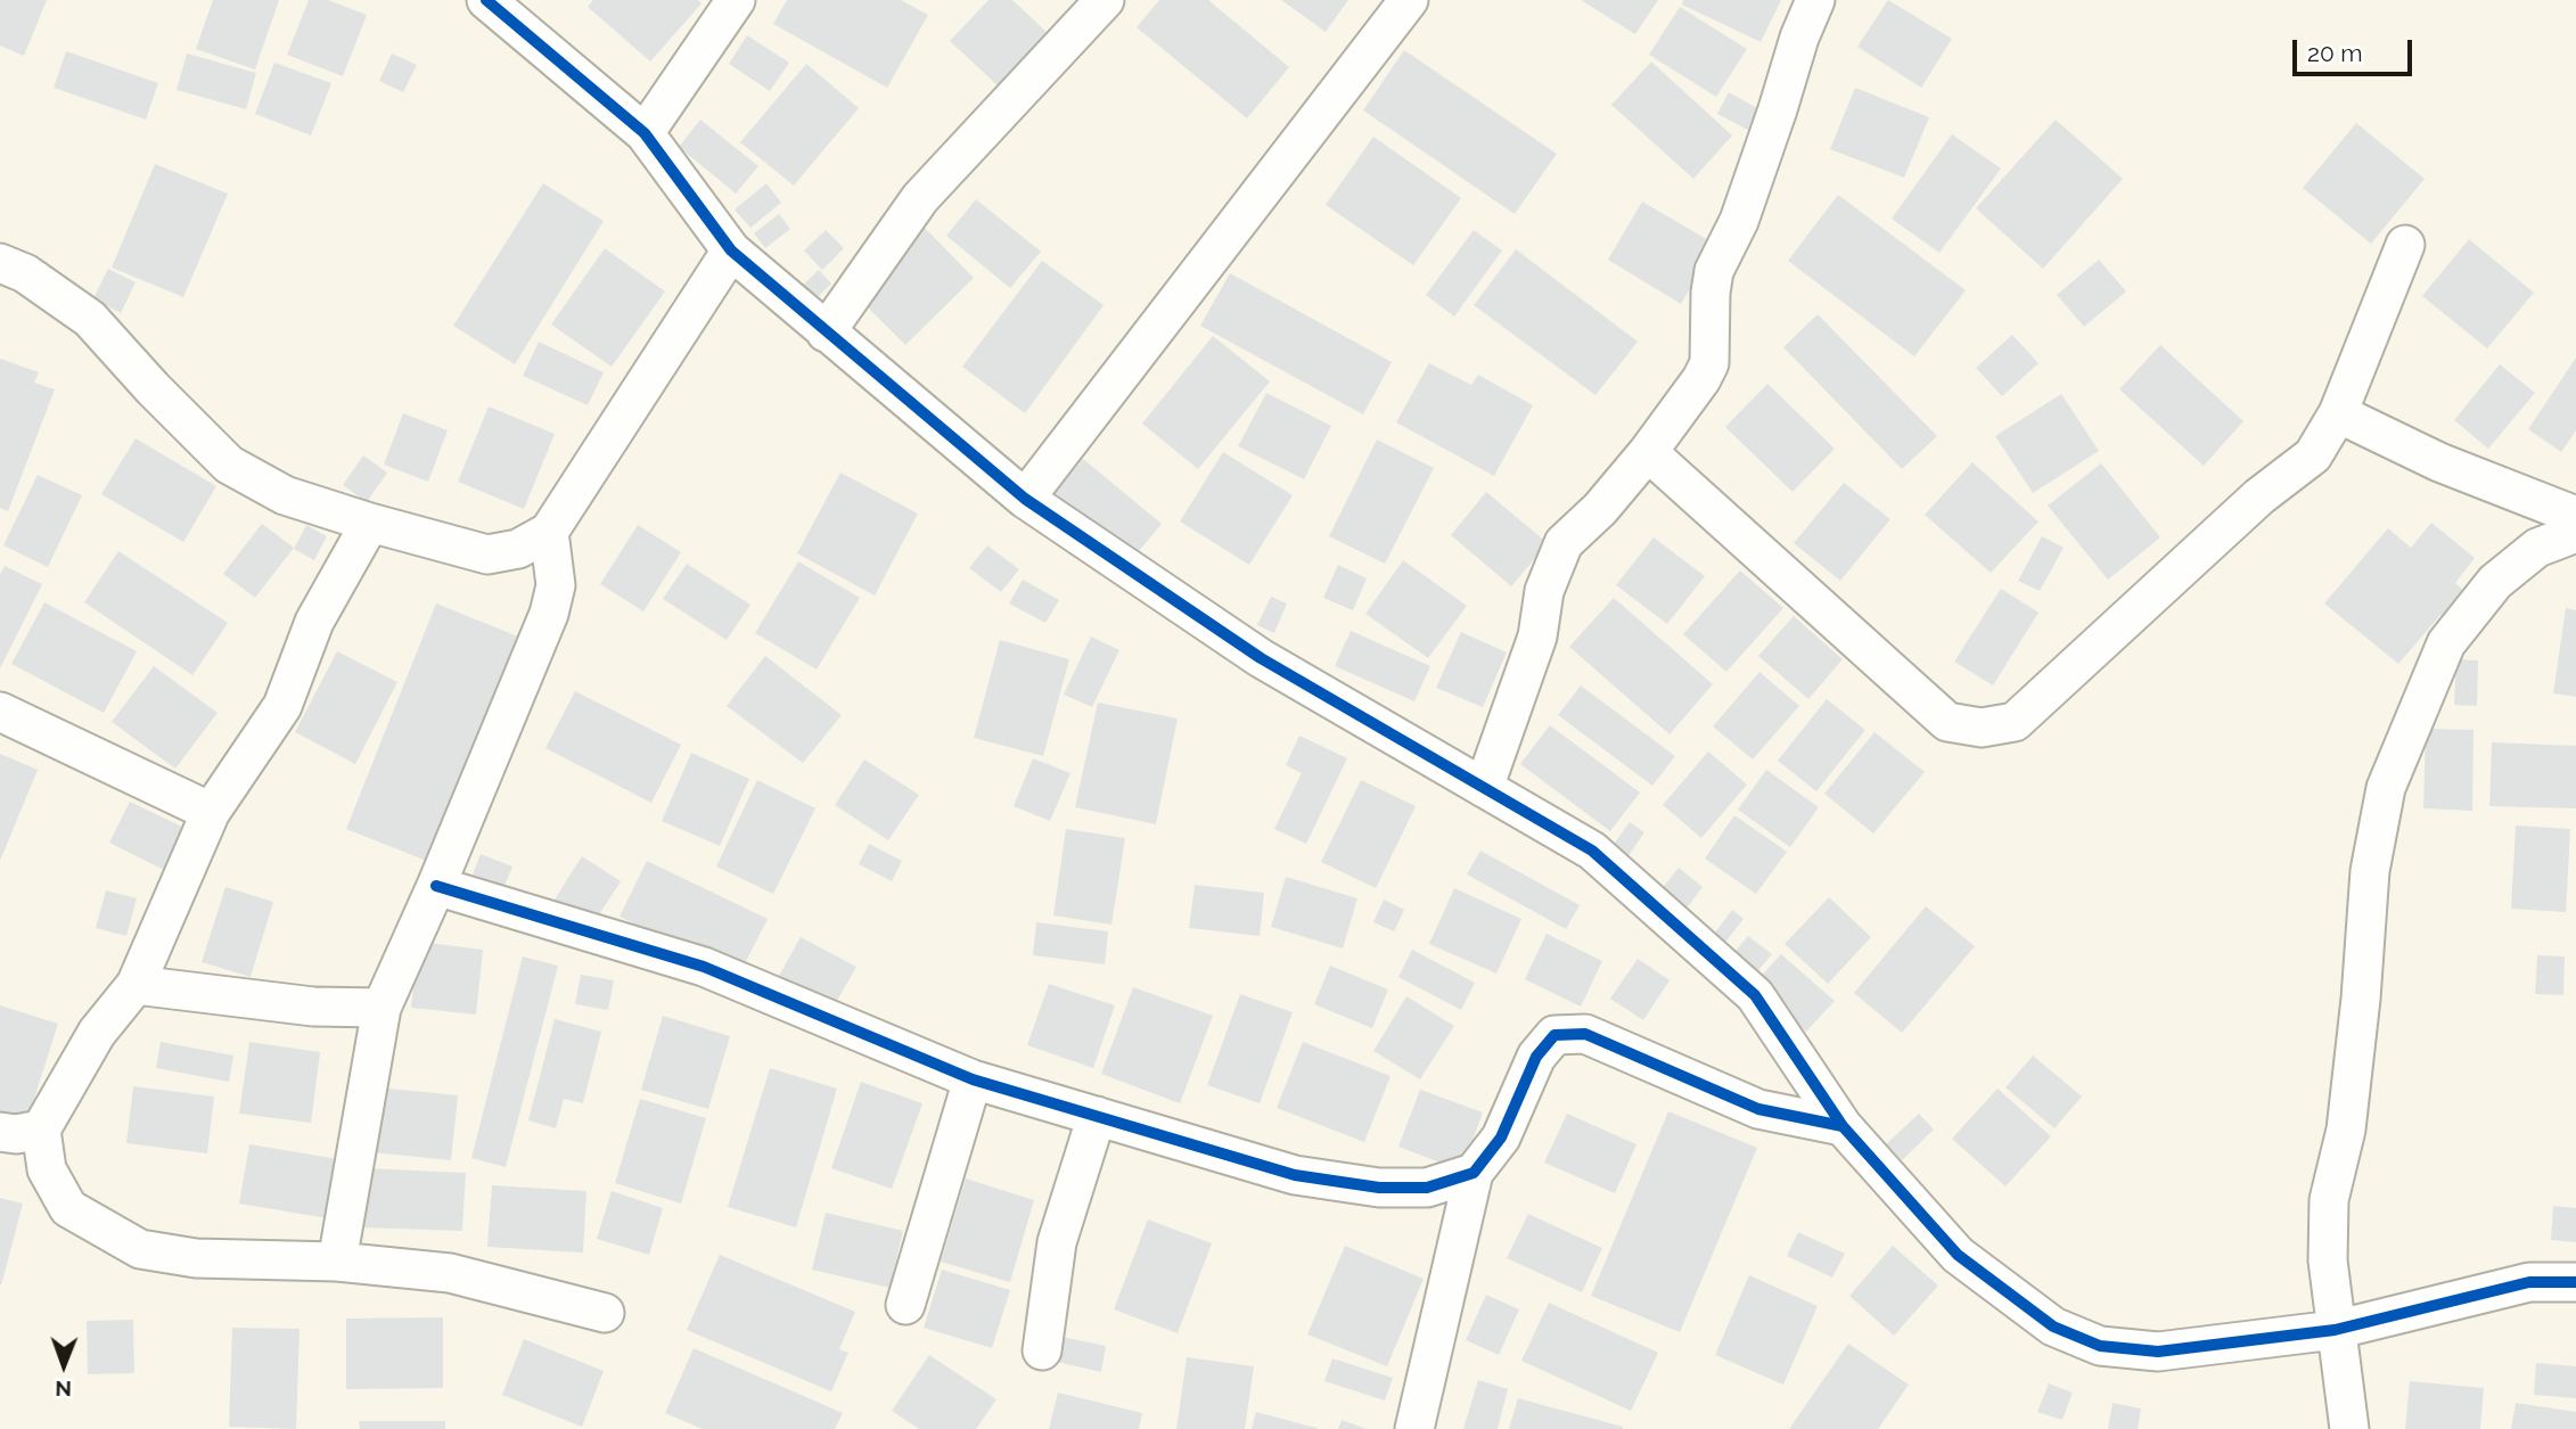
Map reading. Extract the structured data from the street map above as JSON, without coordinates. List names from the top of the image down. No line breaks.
{"scale_bar":"20 m","north":"bottom"}
